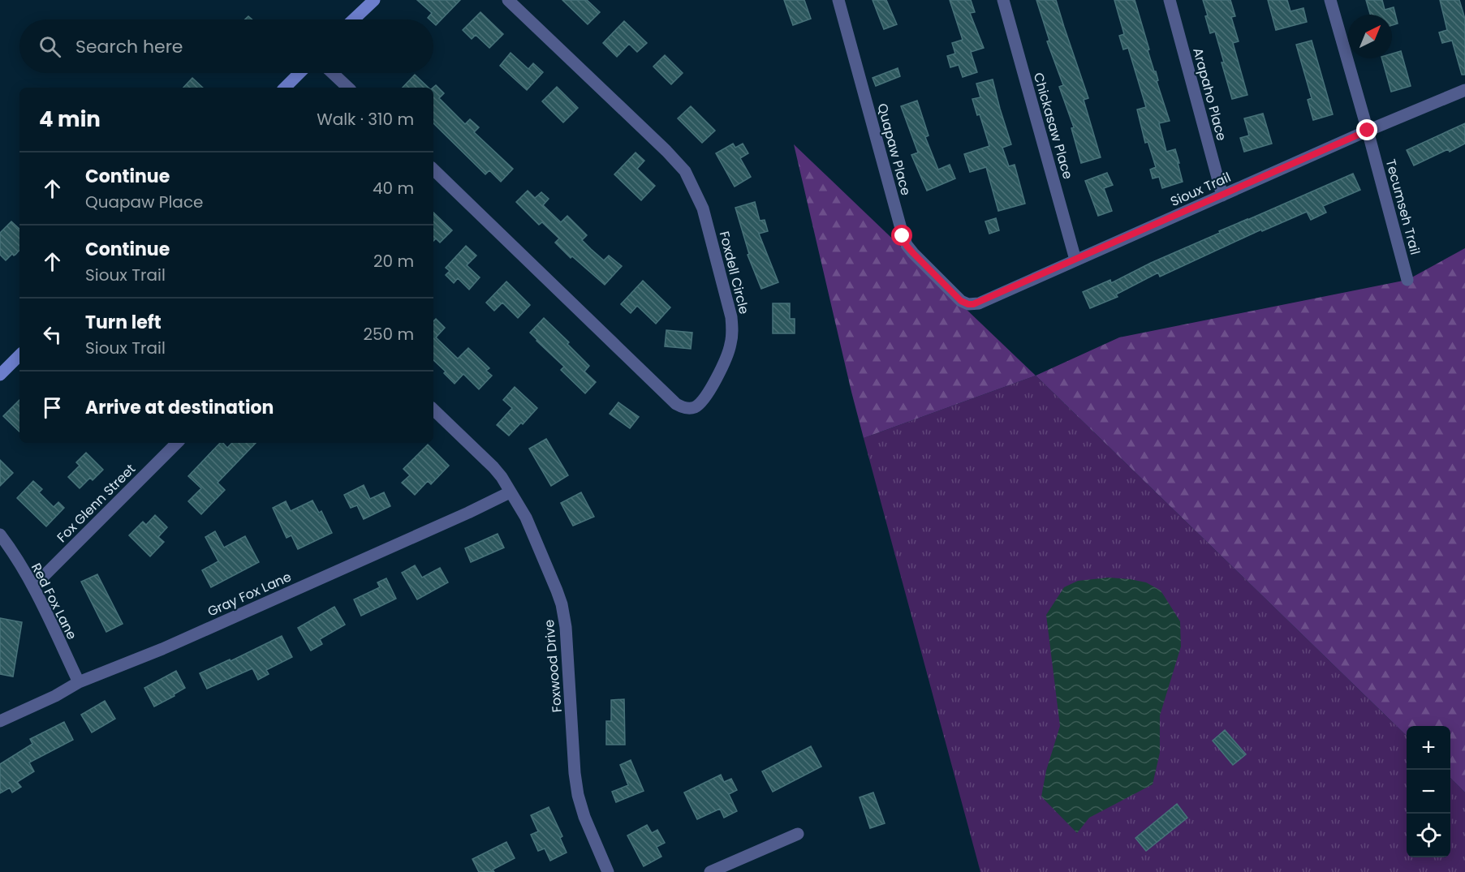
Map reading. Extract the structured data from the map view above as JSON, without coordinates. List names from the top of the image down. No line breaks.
{"streets":{"street":["Arapaho Place","Chickasaw Place","Quapaw Place","Sioux Trail","Tecumseh Trail","Foxdell Circle","Fox Glenn Street","Gray Fox Lane","Red Fox Lane","Foxwood Drive"]},"crossings":[["Arapaho Place","Sioux Trail"],["Chickasaw Place","Sioux Trail"],["Quapaw Place","Sioux Trail"],["Sioux Trail","Tecumseh Trail"],["Fox Glenn Street","Red Fox Lane"],["Gray Fox Lane","Red Fox Lane"],["Gray Fox Lane","Foxwood Drive"]],"north":"top right","page":{"search":"Search here","heading":["4 min","Walk · 310 m"],"list":[["Continue","Quapaw Place","40 m"],["Continue","Sioux Trail","20 m"],["Turn left","Sioux Trail","250 m"],"Arrive at destination"],"map_buttons":["+","−"]}}
